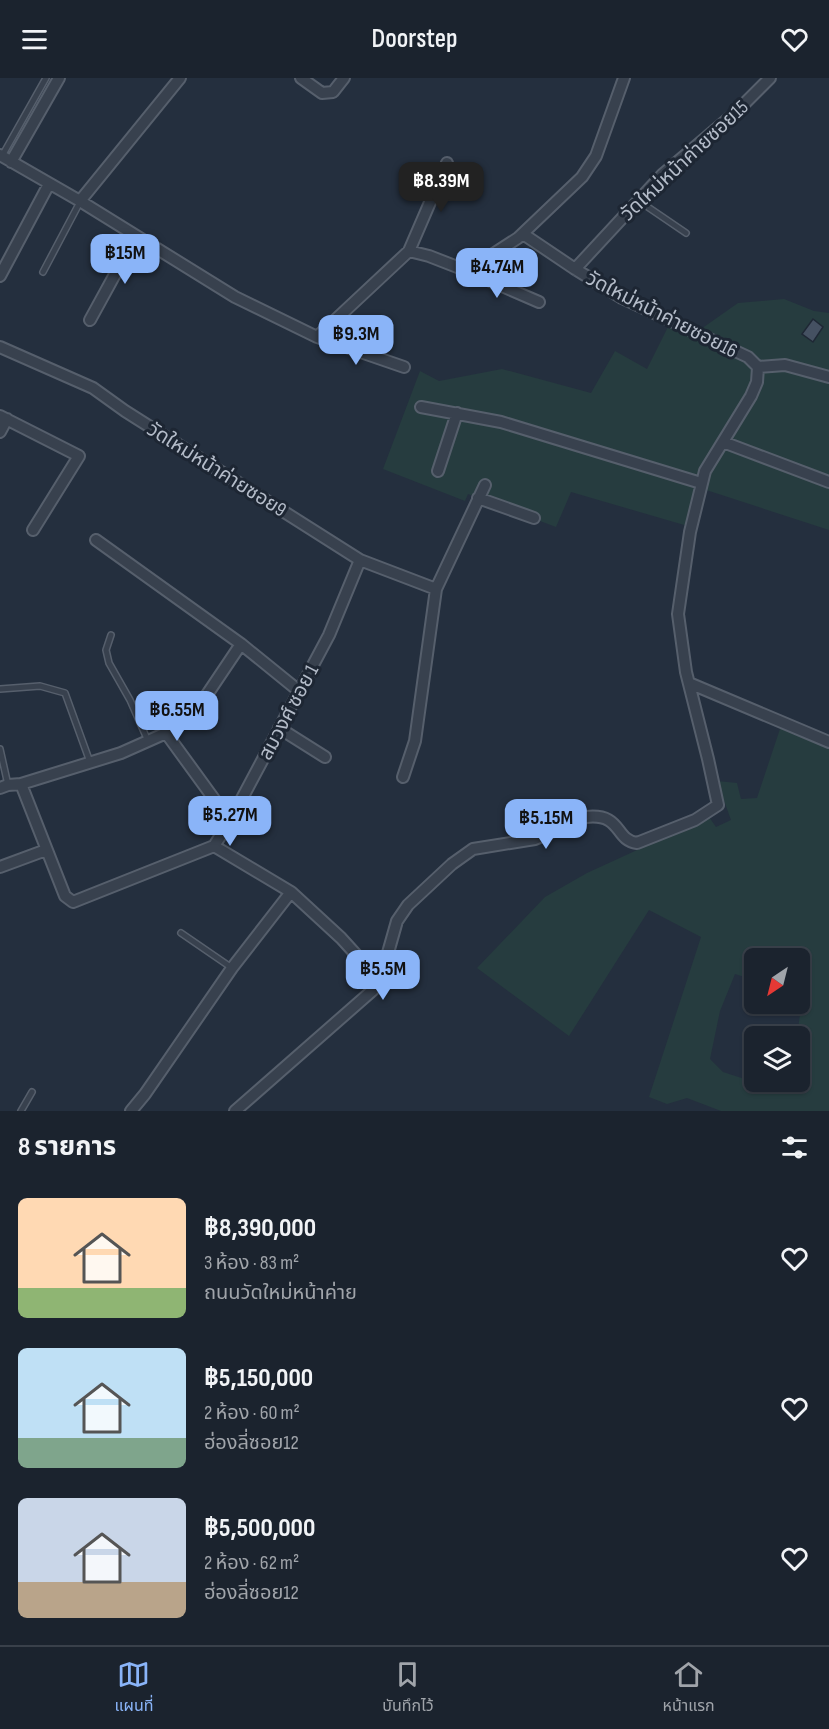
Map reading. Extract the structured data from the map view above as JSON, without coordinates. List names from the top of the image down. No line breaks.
{"streets":{"street":["วัดใหม่หน้าค่ายซอย15","วัดใหม่หน้าค่ายซอย16","วัดใหม่หน้าค่ายซอย9","สมวงศ์ ซอย 1"]},"crossings":[["วัดใหม่หน้าค่ายซอย15","วัดใหม่หน้าค่ายซอย16"],["วัดใหม่หน้าค่ายซอย9","สมวงศ์ ซอย 1"]],"north":"bottom left","page":{"header":"Doorstep","price":["฿8.39M","฿15M","฿4.74M","฿9.3M","฿6.55M","฿5.27M","฿5.15M","฿5.5M"],"heading":"8 รายการ","list":[{"name":"฿8,390,000","note":"3 ห้อง · 83 m² · ถนนวัดใหม่หน้าค่าย"},{"name":"฿5,150,000","note":"2 ห้อง · 60 m² · ฮ่องลี่ซอย12"},{"name":"฿5,500,000","note":"2 ห้อง · 62 m² · ฮ่องลี่ซอย12"}],"tabs":["แผนที่","บันทึกไว้","หน้าแรก"]}}
